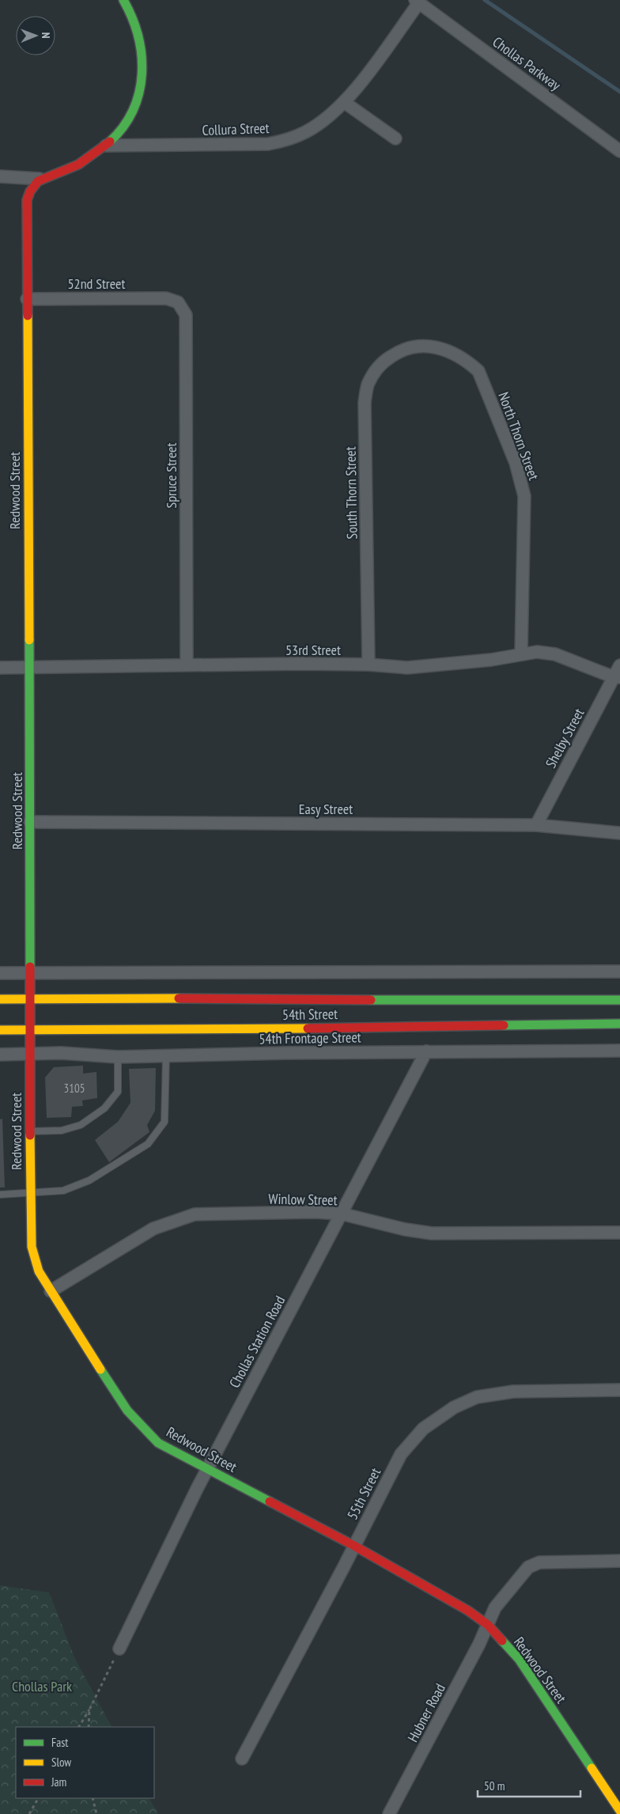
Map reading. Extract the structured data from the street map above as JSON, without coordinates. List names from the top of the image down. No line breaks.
{"streets":{"street":["Chollas Parkway","Collura Street","52nd Street","North Thorn Street","Spruce Street","Redwood Street","South Thorn Street","53rd Street","Shelby Street","Easy Street","54th Street","54th Frontage Street","Winlow Street","Chollas Station Road","55th Street","Hubner Road"]},"crossings":[["Chollas Parkway","Collura Street"],["52nd Street","Spruce Street"],["52nd Street","Redwood Street"],["North Thorn Street","South Thorn Street"],["North Thorn Street","53rd Street"],["Spruce Street","53rd Street"],["Redwood Street","53rd Street"],["Redwood Street","Easy Street"],["Redwood Street","54th Street"],["Redwood Street","54th Frontage Street"],["Redwood Street","Winlow Street"],["Redwood Street","Chollas Station Road"],["Redwood Street","55th Street"],["Redwood Street","Hubner Road"],["South Thorn Street","53rd Street"],["53rd Street","Shelby Street"],["Shelby Street","Easy Street"],["54th Frontage Street","Chollas Station Road"],["Winlow Street","Chollas Station Road"]],"parks":["Chollas Park"],"house_numbers":["3105"],"legend":["Fast","Slow","Jam"],"scale_bar":"50 m","north":"right"}
